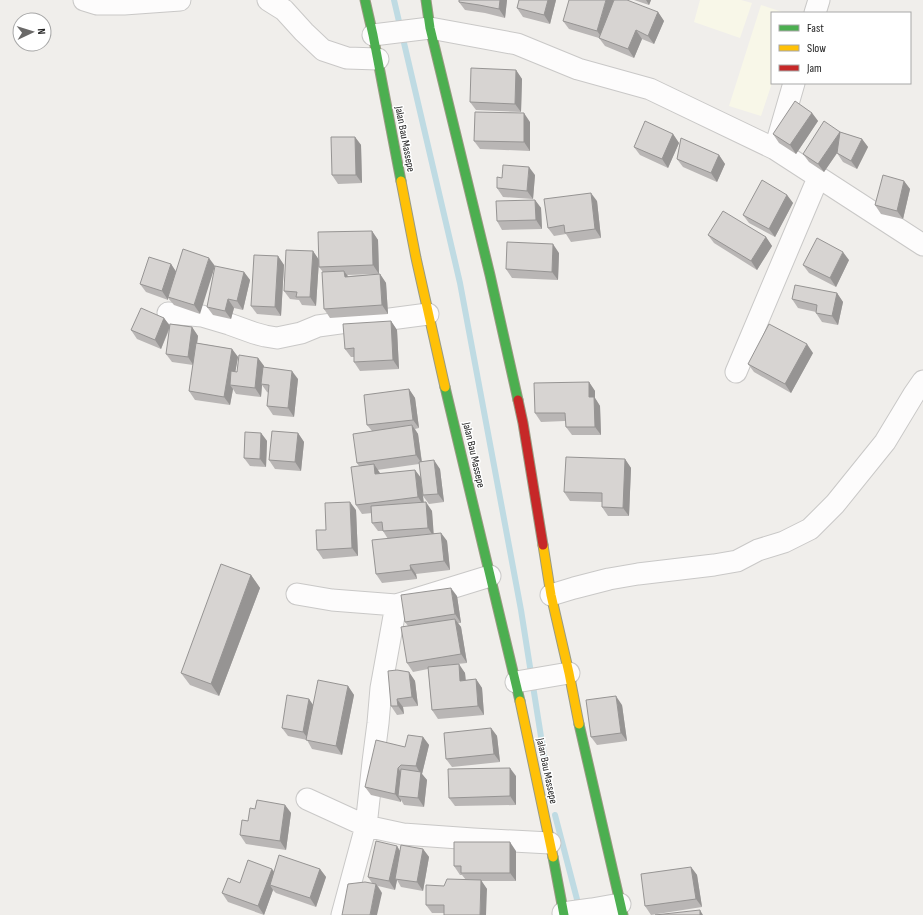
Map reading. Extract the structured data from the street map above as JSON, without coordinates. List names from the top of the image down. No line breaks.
{"streets":{"main road":["Jalan Bau Massepe"]},"legend":["Fast","Slow","Jam"],"north":"right"}
